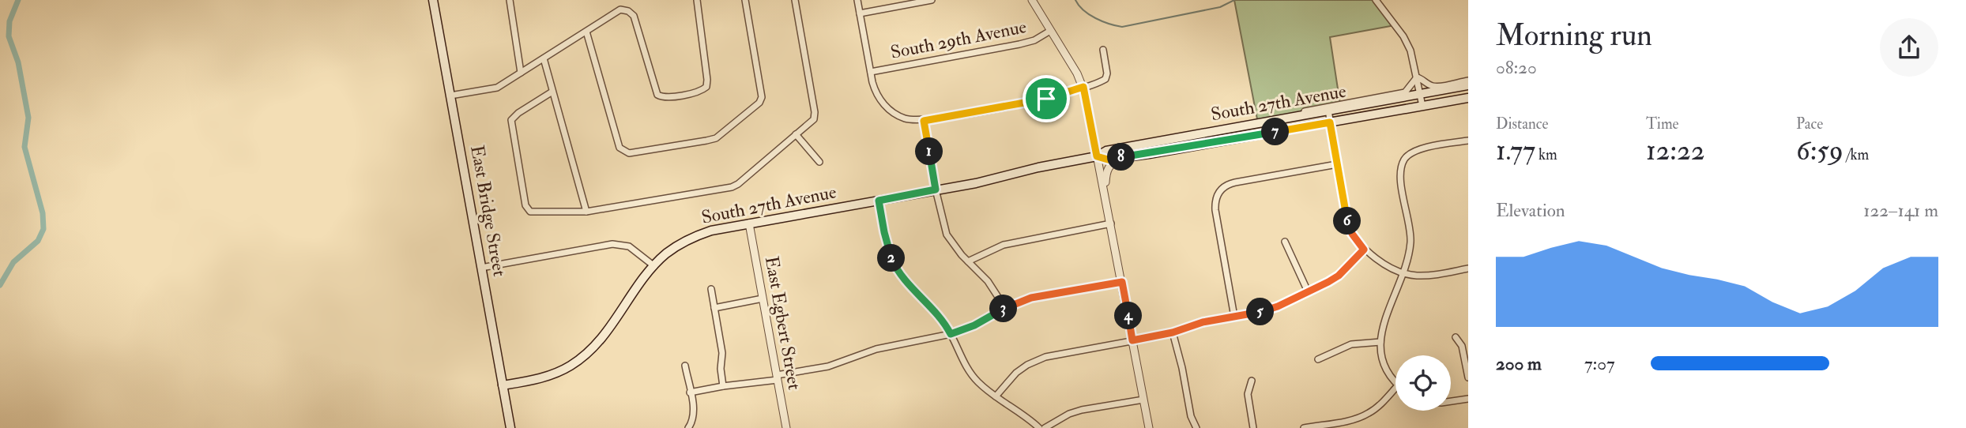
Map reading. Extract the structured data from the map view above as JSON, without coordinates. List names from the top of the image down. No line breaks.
{"streets":{"main road":["South 27th Avenue","East Bridge Street"],"street":["South 29th Avenue","East Egbert Street"]},"crossings":[["South 27th Avenue","East Bridge Street"],["South 27th Avenue","East Egbert Street"]],"page":{"heading":["Morning run","08:20"],"stats":[["Distance","1.77 km"],["Time","12:22"],["Pace","6:59 /km"]],"pins":["7","1","8","6","2","3","5","4"],"chart":["Elevation","122–141 m"],"list":[{"name":"200 m","note":"7:07"}]}}
